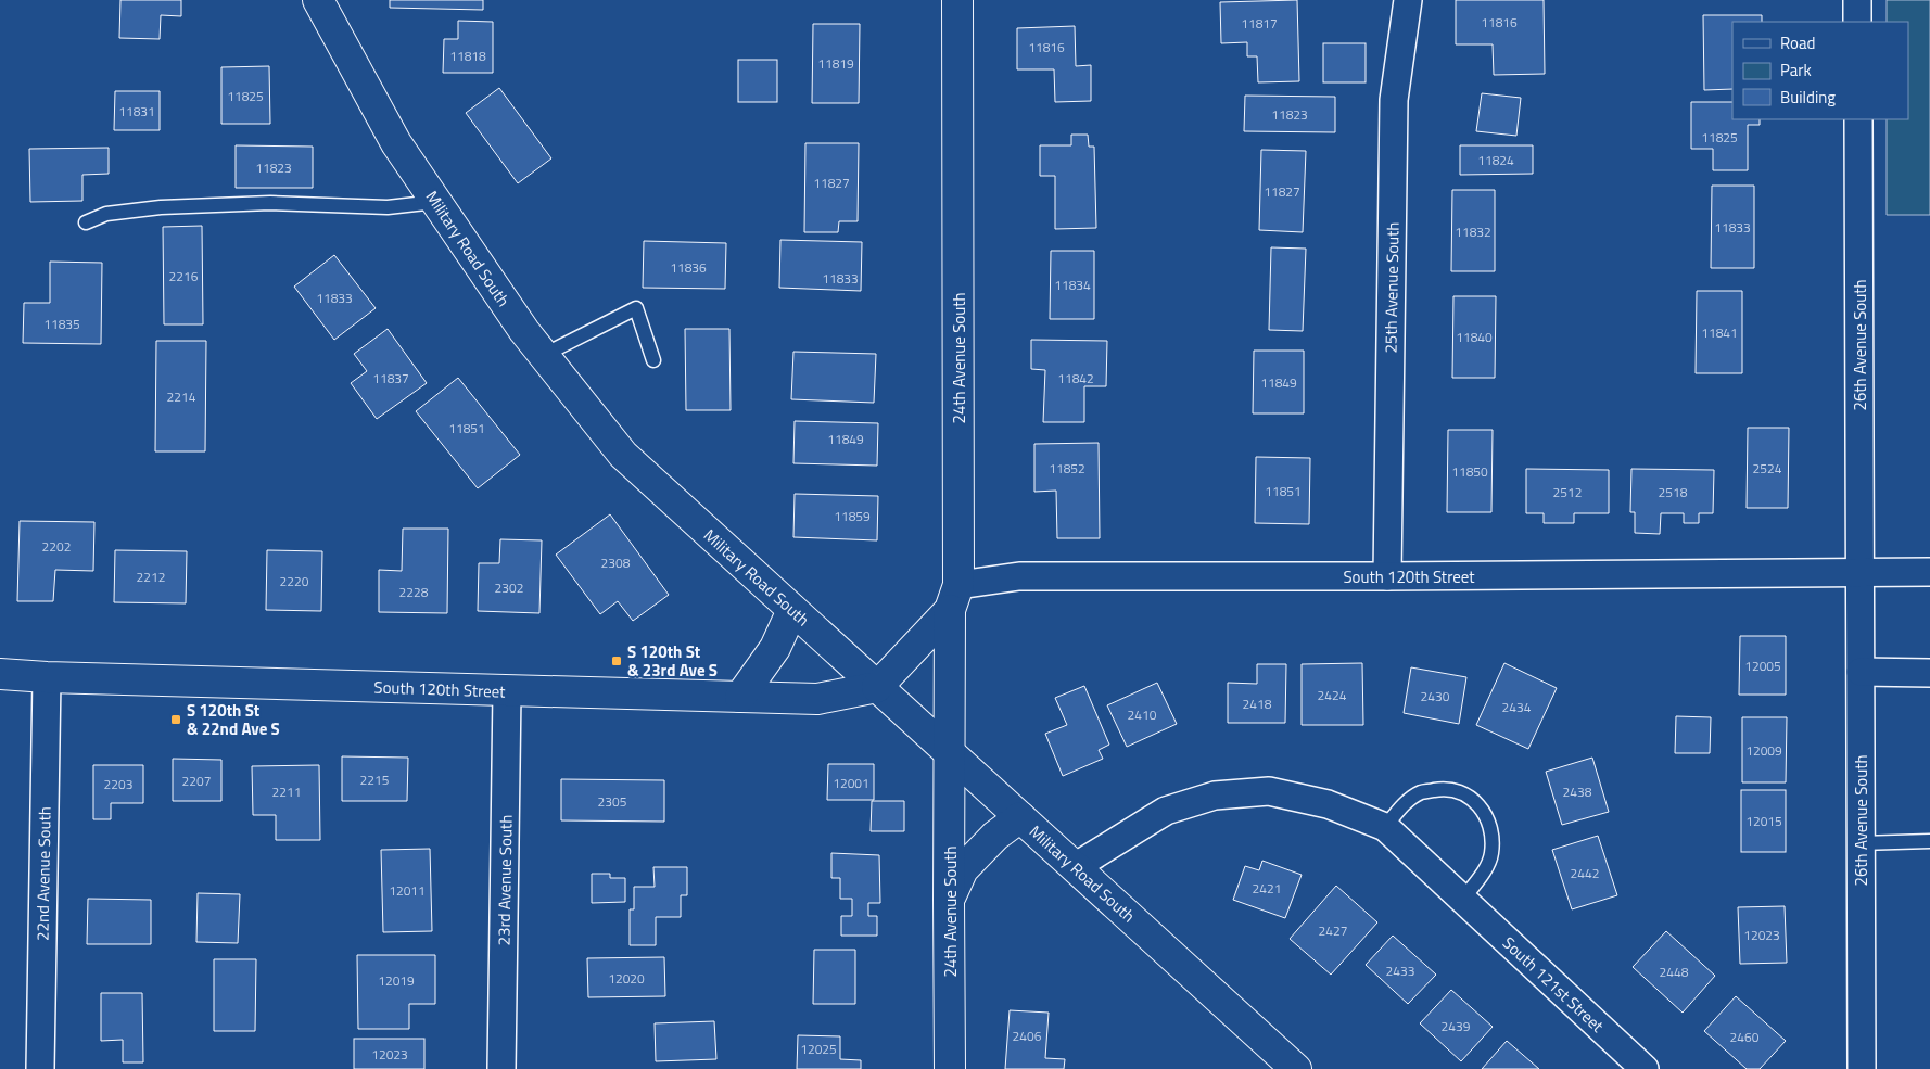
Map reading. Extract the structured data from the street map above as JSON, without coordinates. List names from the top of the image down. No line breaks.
{"streets":{"street":["Military Road South","25th Avenue South","26th Avenue South","24th Avenue South","South 120th Street","22nd Avenue South","23rd Avenue South","South 121st Street"]},"crossings":[["Military Road South","24th Avenue South"],["Military Road South","South 120th Street"],["Military Road South","South 121st Street"],["25th Avenue South","South 120th Street"],["26th Avenue South","South 120th Street"],["24th Avenue South","South 120th Street"],["South 120th Street","22nd Avenue South"],["South 120th Street","23rd Avenue South"]],"places":{"transit":["S 120th St & 23rd Ave S","S 120th St & 22nd Ave S"]},"house_numbers":["11816","11817","11816","11818","11819","11825","11831","11823","11825","11824","11823","11827","11827","11833","11832","11836","2216","11833","11834","11833","11835","11841","11840","11837","11842","11849","2214","11851","11849","11852","2524","11850","11851","2512","2518","11859","2202","2308","2212","2220","2302","2228","12005","2424","2430","2418","2434","2410","12009","2215","2207","12001","2203","2211","2438","2305","12015","2442","2421","12011","2427","12023","2433","2448","12020","12019","2439","2406","2460","12025","12023"],"legend":["Road","Park","Building"]}
